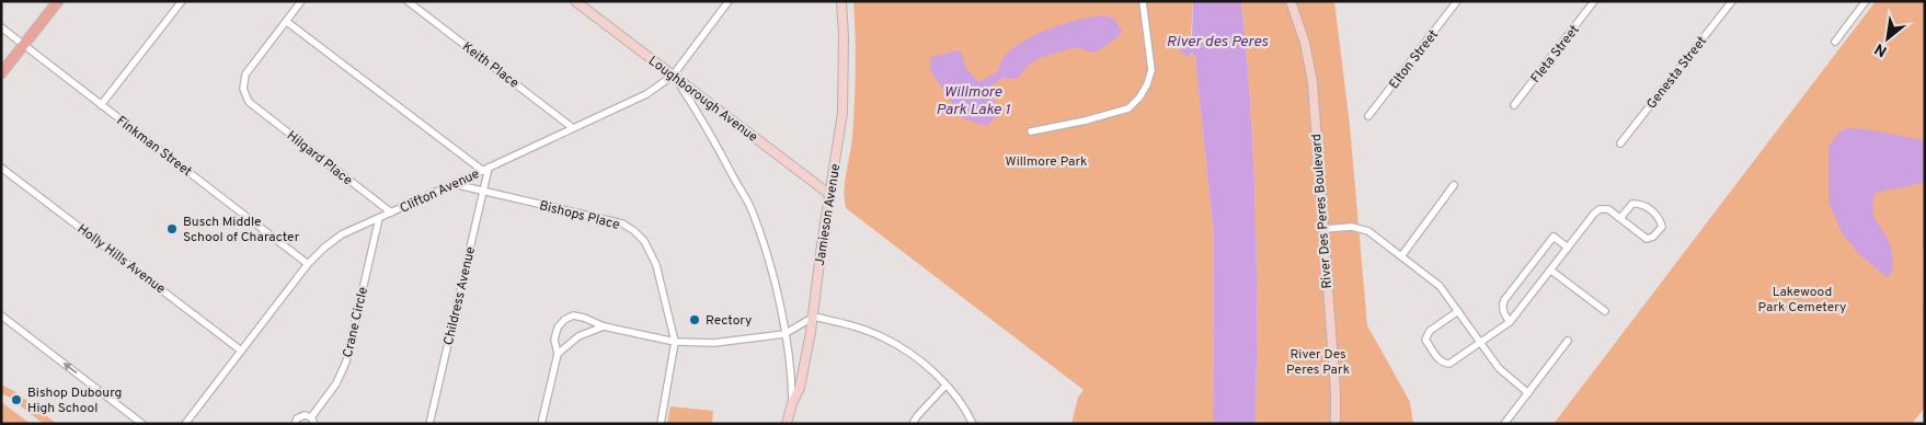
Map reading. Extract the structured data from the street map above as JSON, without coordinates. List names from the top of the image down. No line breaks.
{"streets":{"main road":["Loughborough Avenue","River Des Peres Boulevard","Jamieson Avenue"],"street":["Fleta Street","Elton Street","Keith Place","Genesta Street","Finkman Street","Hilgard Place","Clifton Avenue","Bishops Place","Holly Hills Avenue","Childress Avenue","Crane Circle"]},"crossings":[["Keith Place","Clifton Avenue"],["Loughborough Avenue","Clifton Avenue"],["Loughborough Avenue","Jamieson Avenue"],["Finkman Street","Clifton Avenue"],["Hilgard Place","Clifton Avenue"],["Clifton Avenue","Bishops Place"],["Clifton Avenue","Holly Hills Avenue"],["Clifton Avenue","Childress Avenue"],["Clifton Avenue","Crane Circle"],["Bishops Place","Childress Avenue"]],"water":["River des Peres","Willmore Park Lake 1"],"parks":["Willmore Park","Lakewood Park Cemetery","River Des Peres Park"],"places":["Busch Middle School of Character","Rectory","Bishop Dubourg High School"],"north":"bottom left"}
